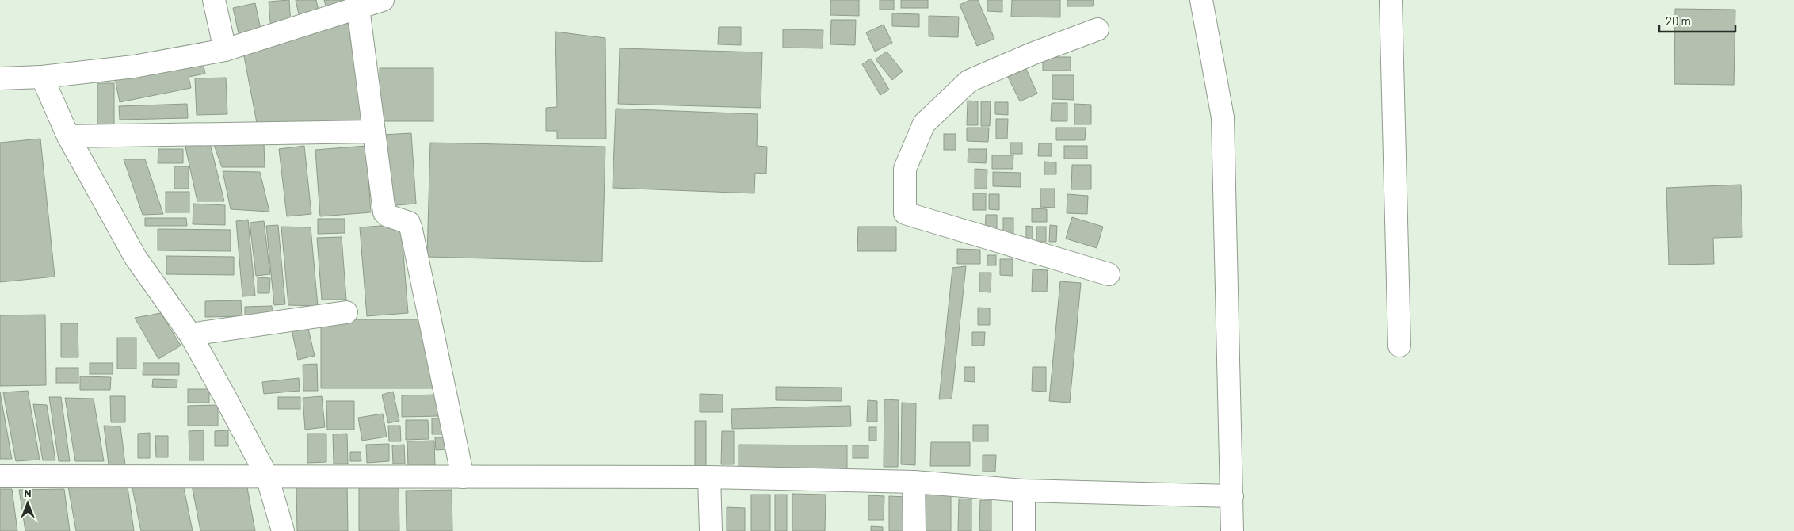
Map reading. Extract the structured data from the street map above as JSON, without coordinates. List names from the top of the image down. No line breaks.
{"scale_bar":"20 m","north":"top"}
